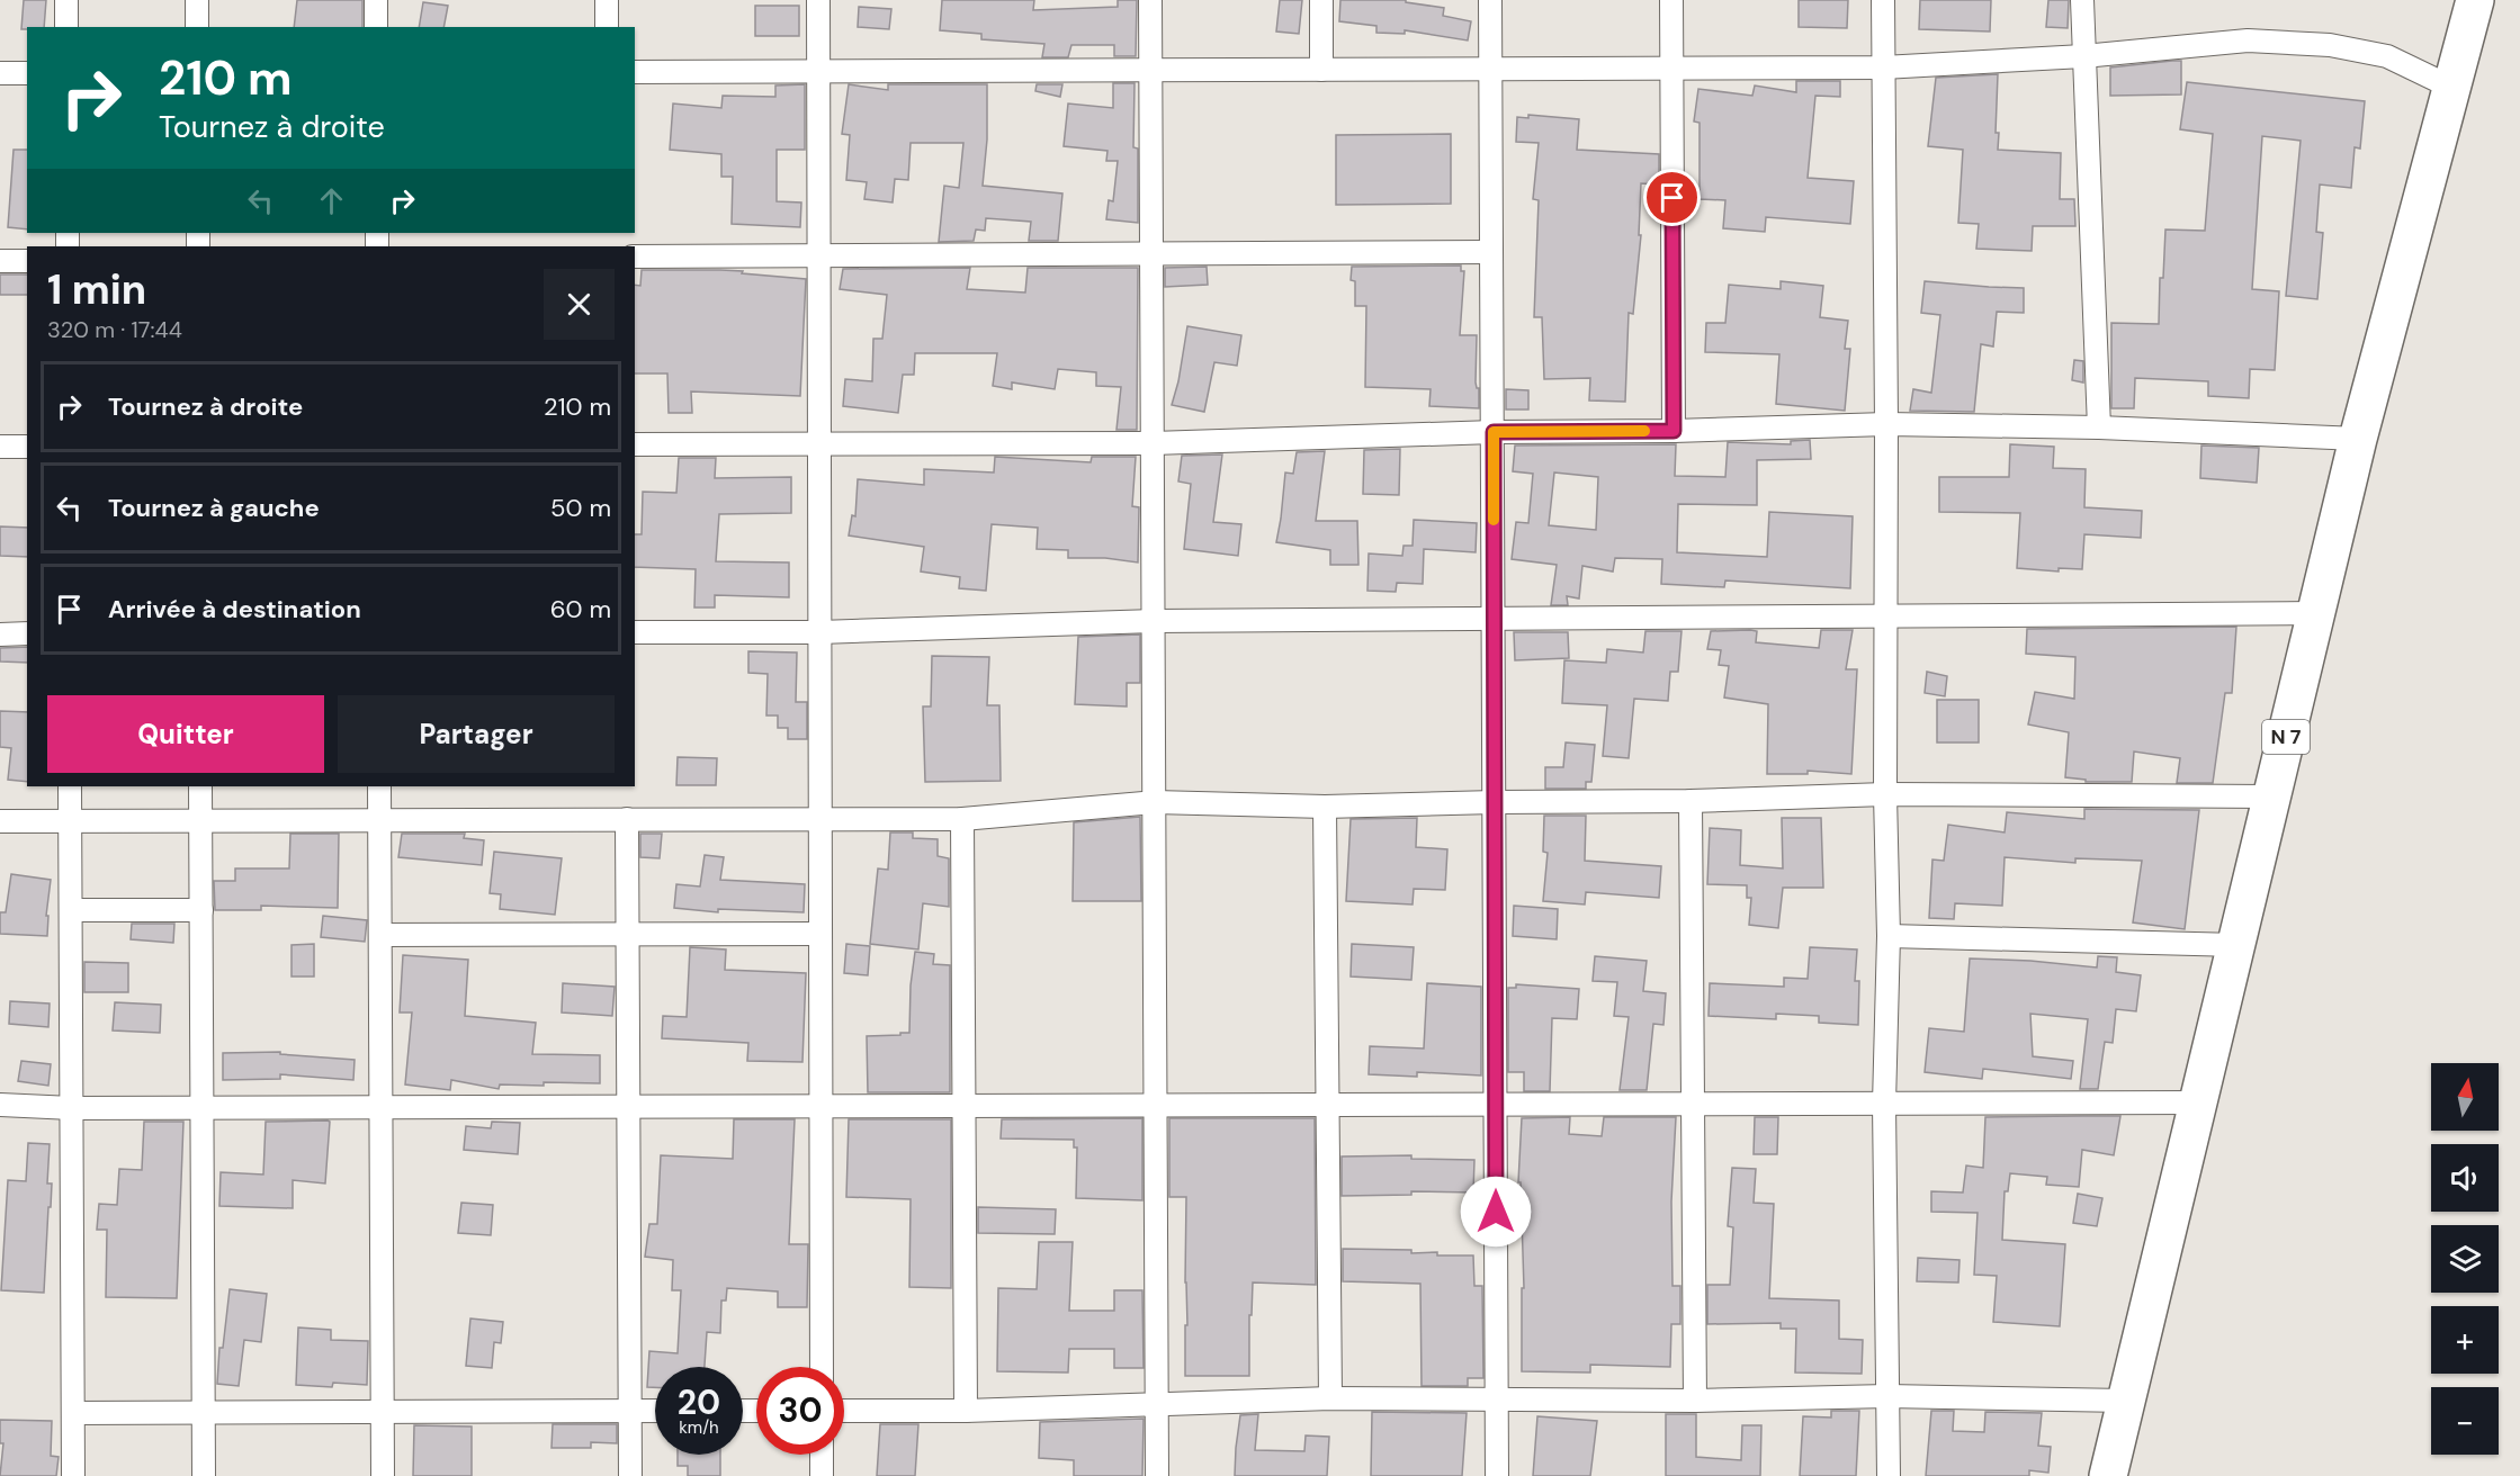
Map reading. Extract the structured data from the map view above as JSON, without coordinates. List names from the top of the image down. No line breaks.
{"streets":{"highway":["N 7"]},"north":"top","page":{"turn":["210 m","Tournez à droite"],"heading":["1 min","320 m · 17:44"],"list":[{"name":"Tournez à droite","value":"210 m"},{"name":"Tournez à gauche","value":"50 m"},{"name":"Arrivée à destination","value":"60 m"}],"buttons":["Quitter","Partager"],"map_buttons":["+","−"],"speed":"20 km/h","limit":"30"}}
